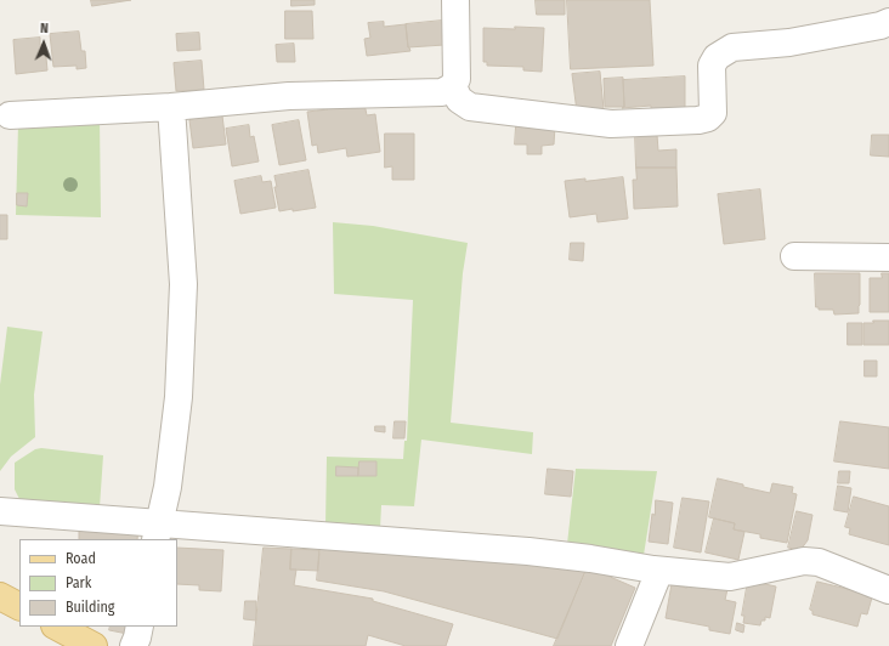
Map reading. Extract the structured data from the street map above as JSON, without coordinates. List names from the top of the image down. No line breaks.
{"legend":["Road","Park","Building"],"north":"top"}
